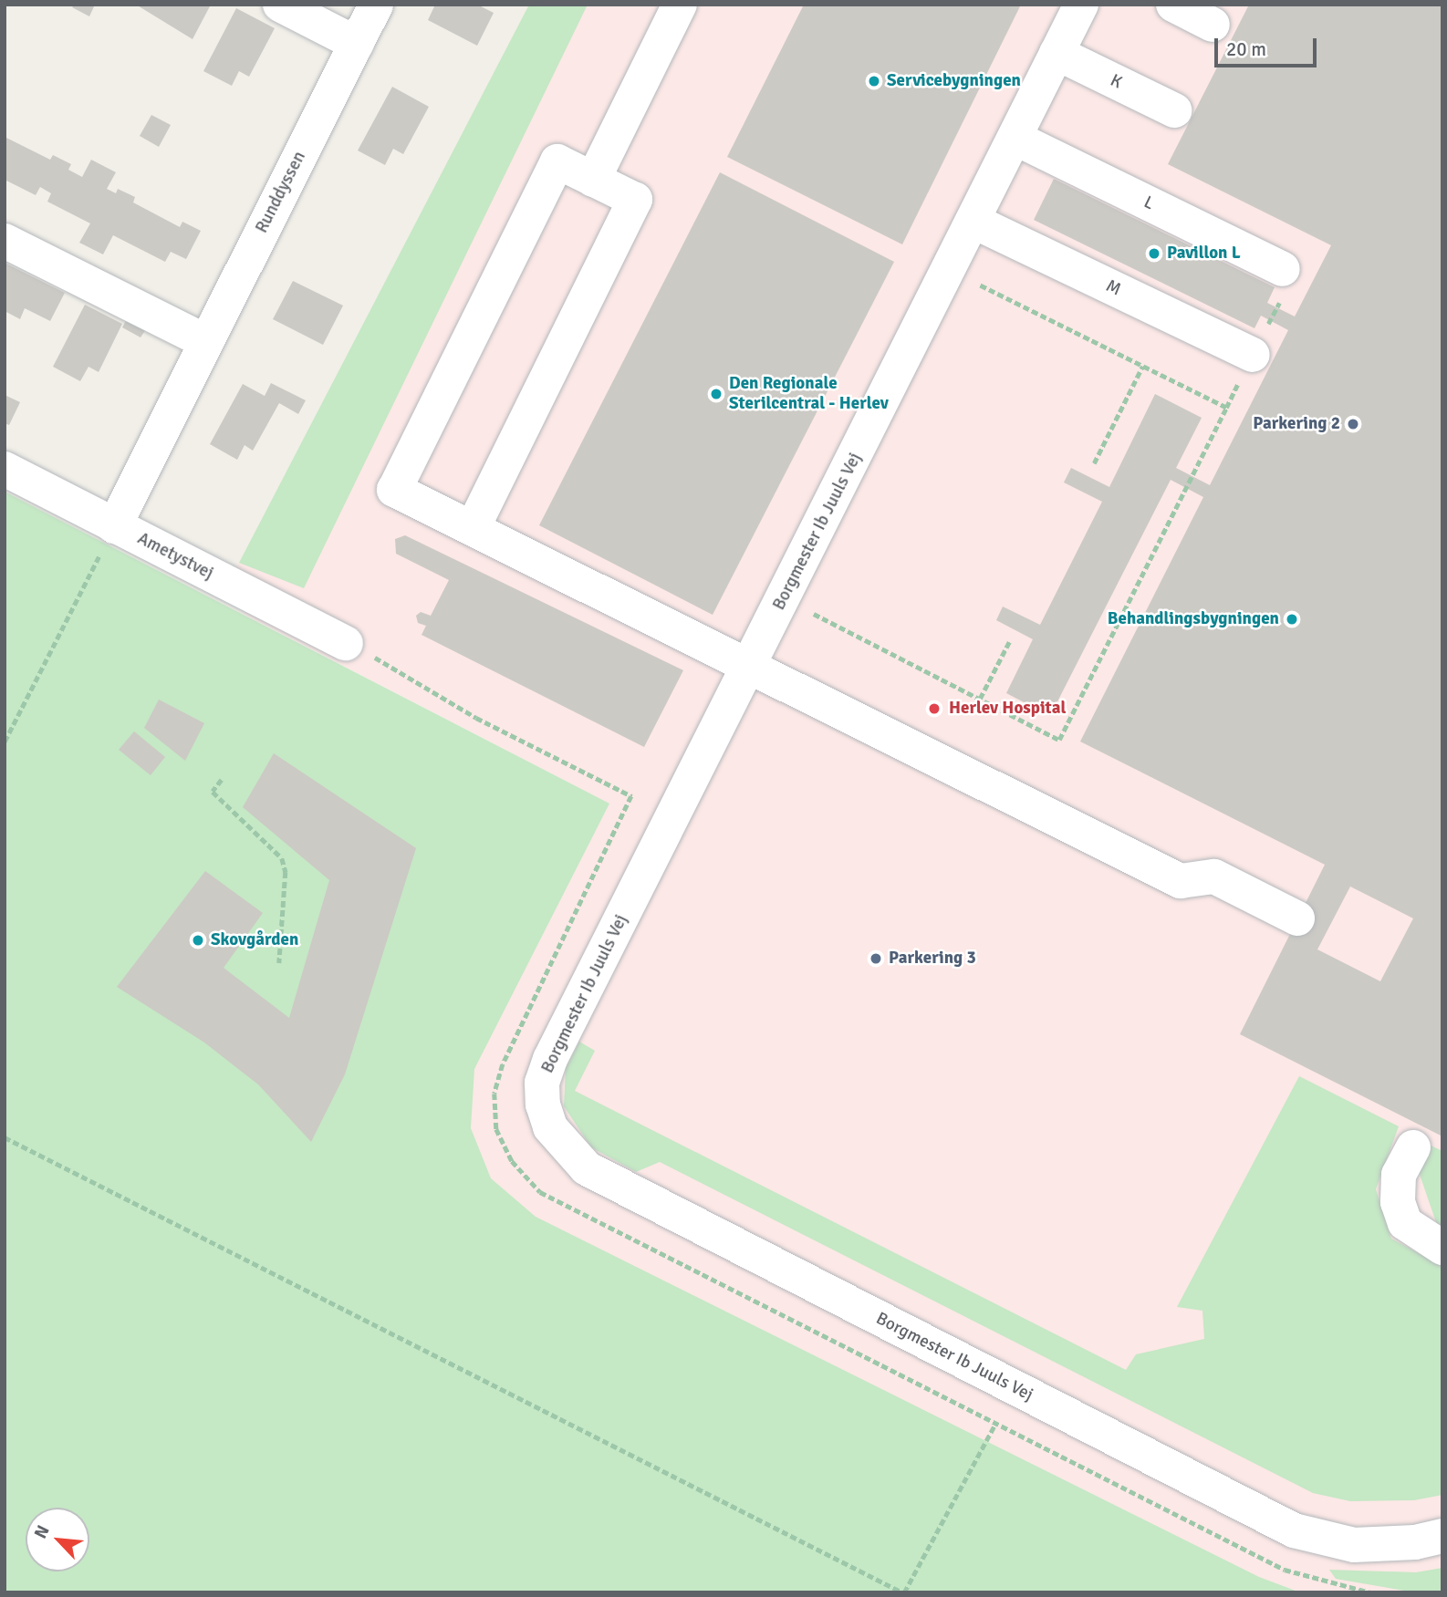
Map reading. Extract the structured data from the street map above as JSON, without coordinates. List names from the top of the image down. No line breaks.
{"streets":{"street":["K","Runddyssen","L","M","Borgmester Ib Juuls Vej","Ametystvej"]},"crossings":[["K","Borgmester Ib Juuls Vej"],["Runddyssen","Ametystvej"],["L","Borgmester Ib Juuls Vej"],["M","Borgmester Ib Juuls Vej"]],"places":["Servicebygningen","Pavillon L","Den Regionale Sterilcentral - Herlev","Parkering 2","Behandlingsbygningen","Herlev Hospital","Skovgården","Parkering 3"],"scale_bar":"20 m","north":"top left"}
